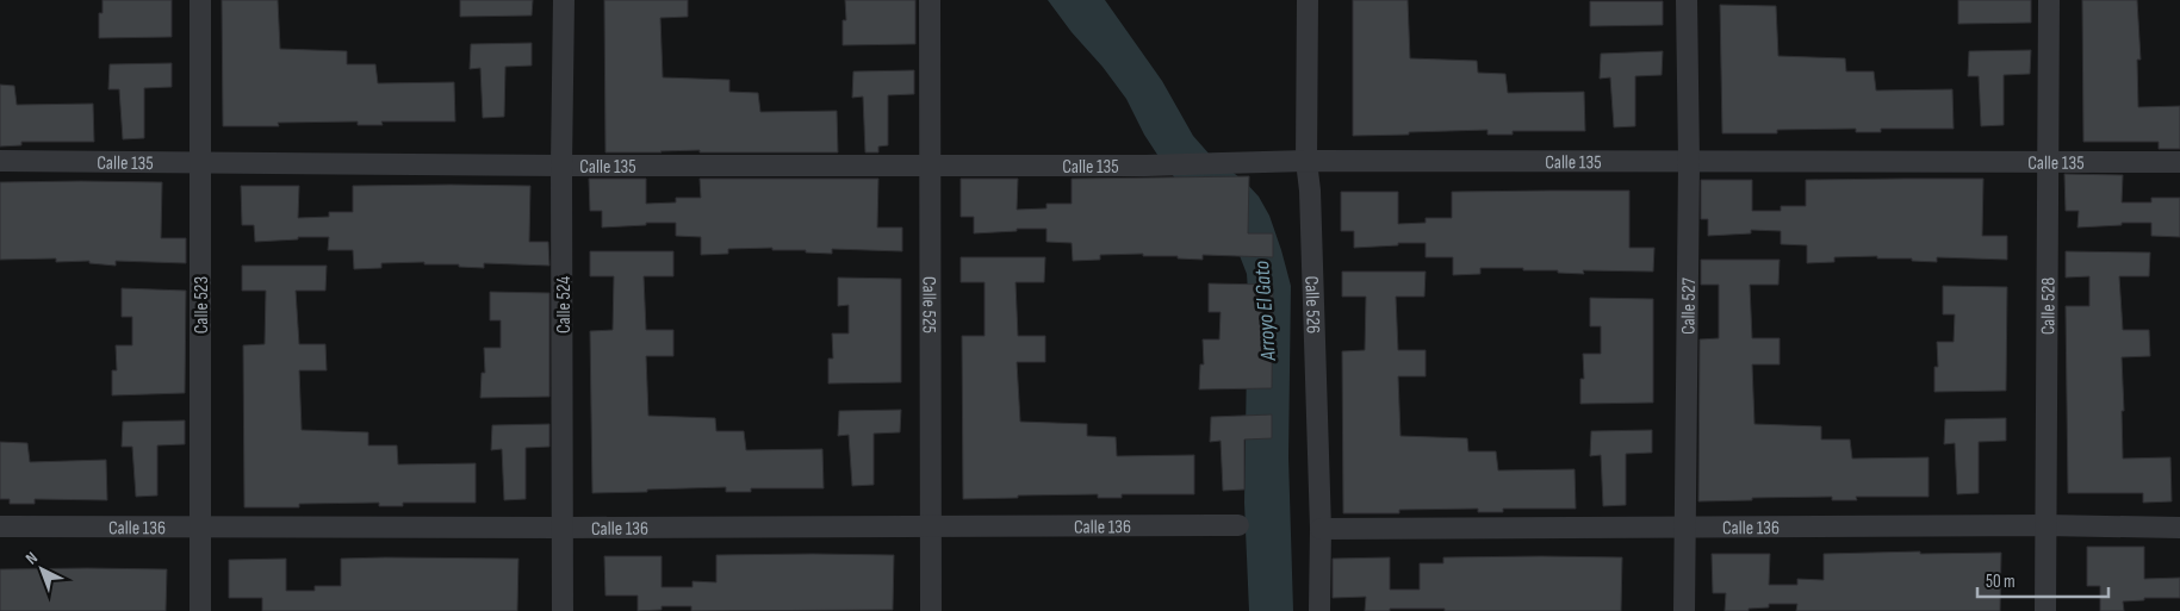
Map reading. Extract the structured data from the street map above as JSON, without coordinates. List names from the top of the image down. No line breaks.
{"streets":{"street":["Calle 135","Calle 523","Calle 524","Calle 526","Calle 527","Calle 525","Calle 528","Calle 136"]},"crossings":[["Calle 135","Calle 523"],["Calle 135","Calle 524"],["Calle 135","Calle 526"],["Calle 135","Calle 527"],["Calle 135","Calle 525"],["Calle 135","Calle 528"],["Calle 523","Calle 136"],["Calle 524","Calle 136"],["Calle 526","Calle 136"],["Calle 527","Calle 136"],["Calle 525","Calle 136"],["Calle 528","Calle 136"]],"water":["Arroyo El Gato"],"scale_bar":"50 m","north":"top left"}
